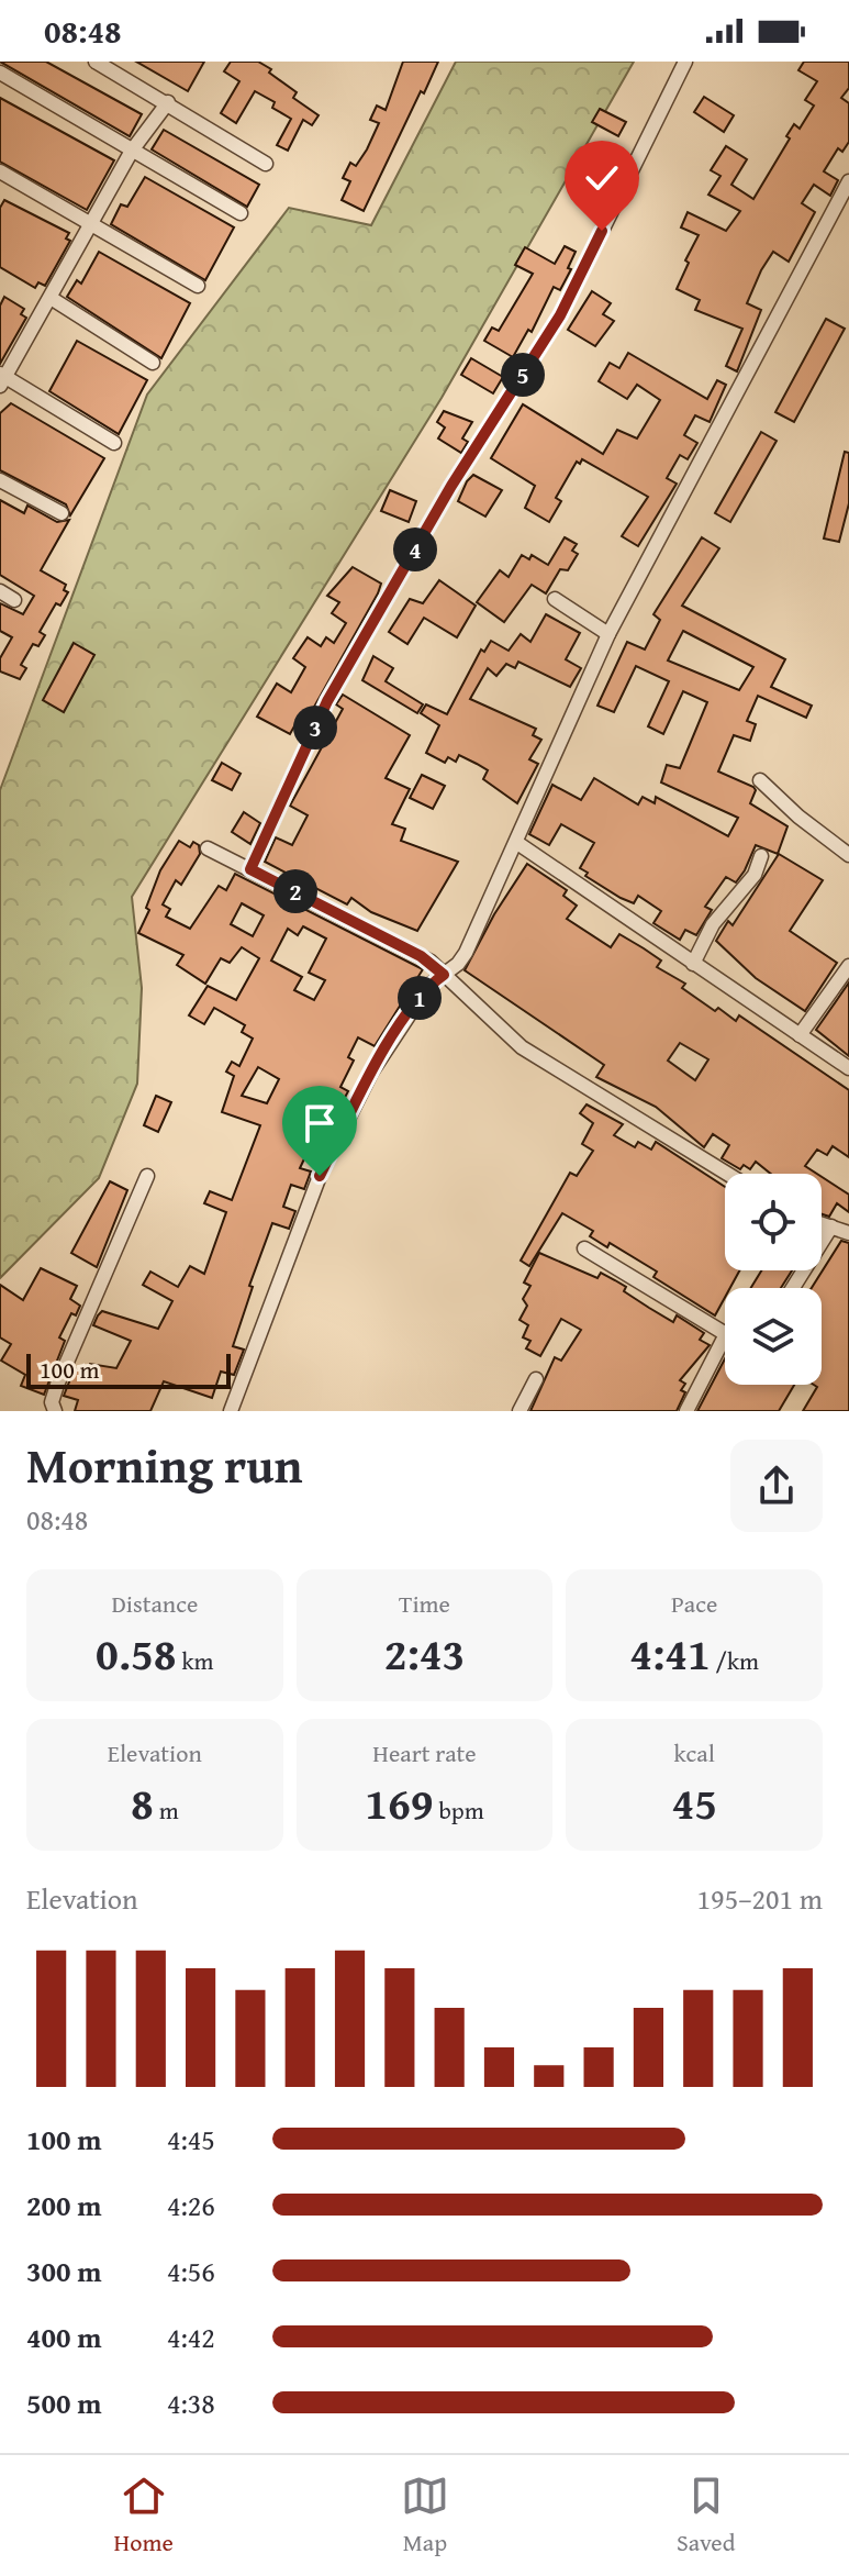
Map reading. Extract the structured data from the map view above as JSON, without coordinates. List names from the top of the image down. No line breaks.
{"scale_bar":"100 m","page":{"status":"08:48","pins":["5","4","3","2","1"],"scale":"100 m","heading":["Morning run","08:48"],"stats":[["Distance","0.58 km"],["Time","2:43"],["Pace","4:41 /km"],["Elevation","8 m"],["Heart rate","169 bpm"],["kcal","45"]],"chart":["Elevation","195–201 m"],"list":[{"name":"100 m","note":"4:45"},{"name":"200 m","note":"4:26"},{"name":"300 m","note":"4:56"},{"name":"400 m","note":"4:42"},{"name":"500 m","note":"4:38"}],"tabs":["Home","Map","Saved"]}}
